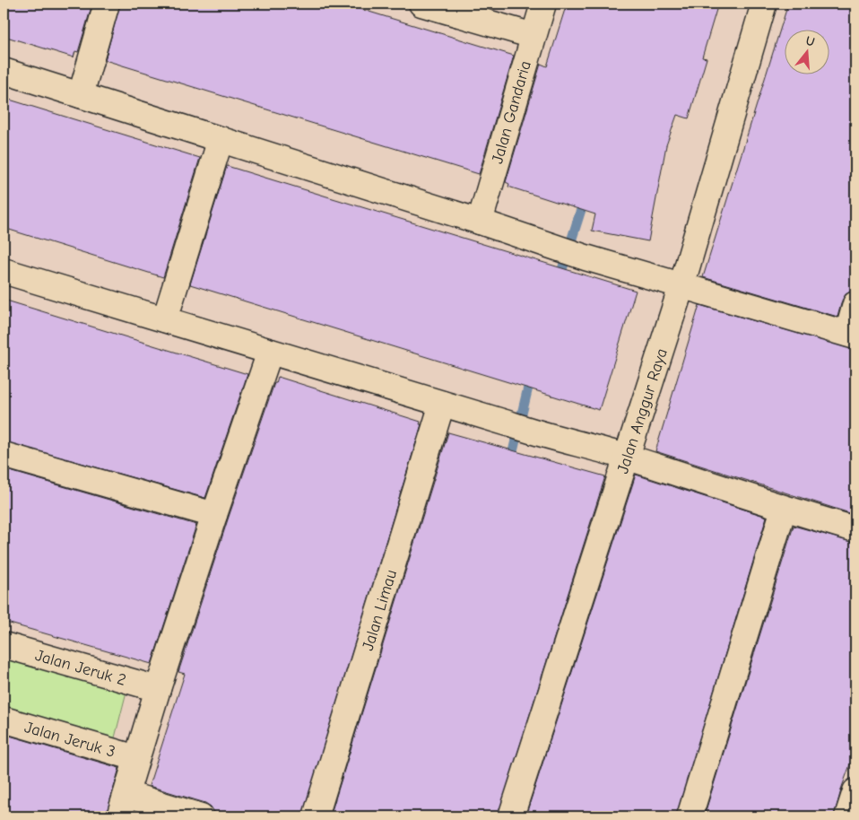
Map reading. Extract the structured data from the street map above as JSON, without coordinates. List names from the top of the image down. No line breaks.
{"streets":{"street":["Jalan Gandaria","Jalan Anggur Raya","Jalan Limau","Jalan Jeruk 2","Jalan Jeruk 3"]},"north":"top"}
